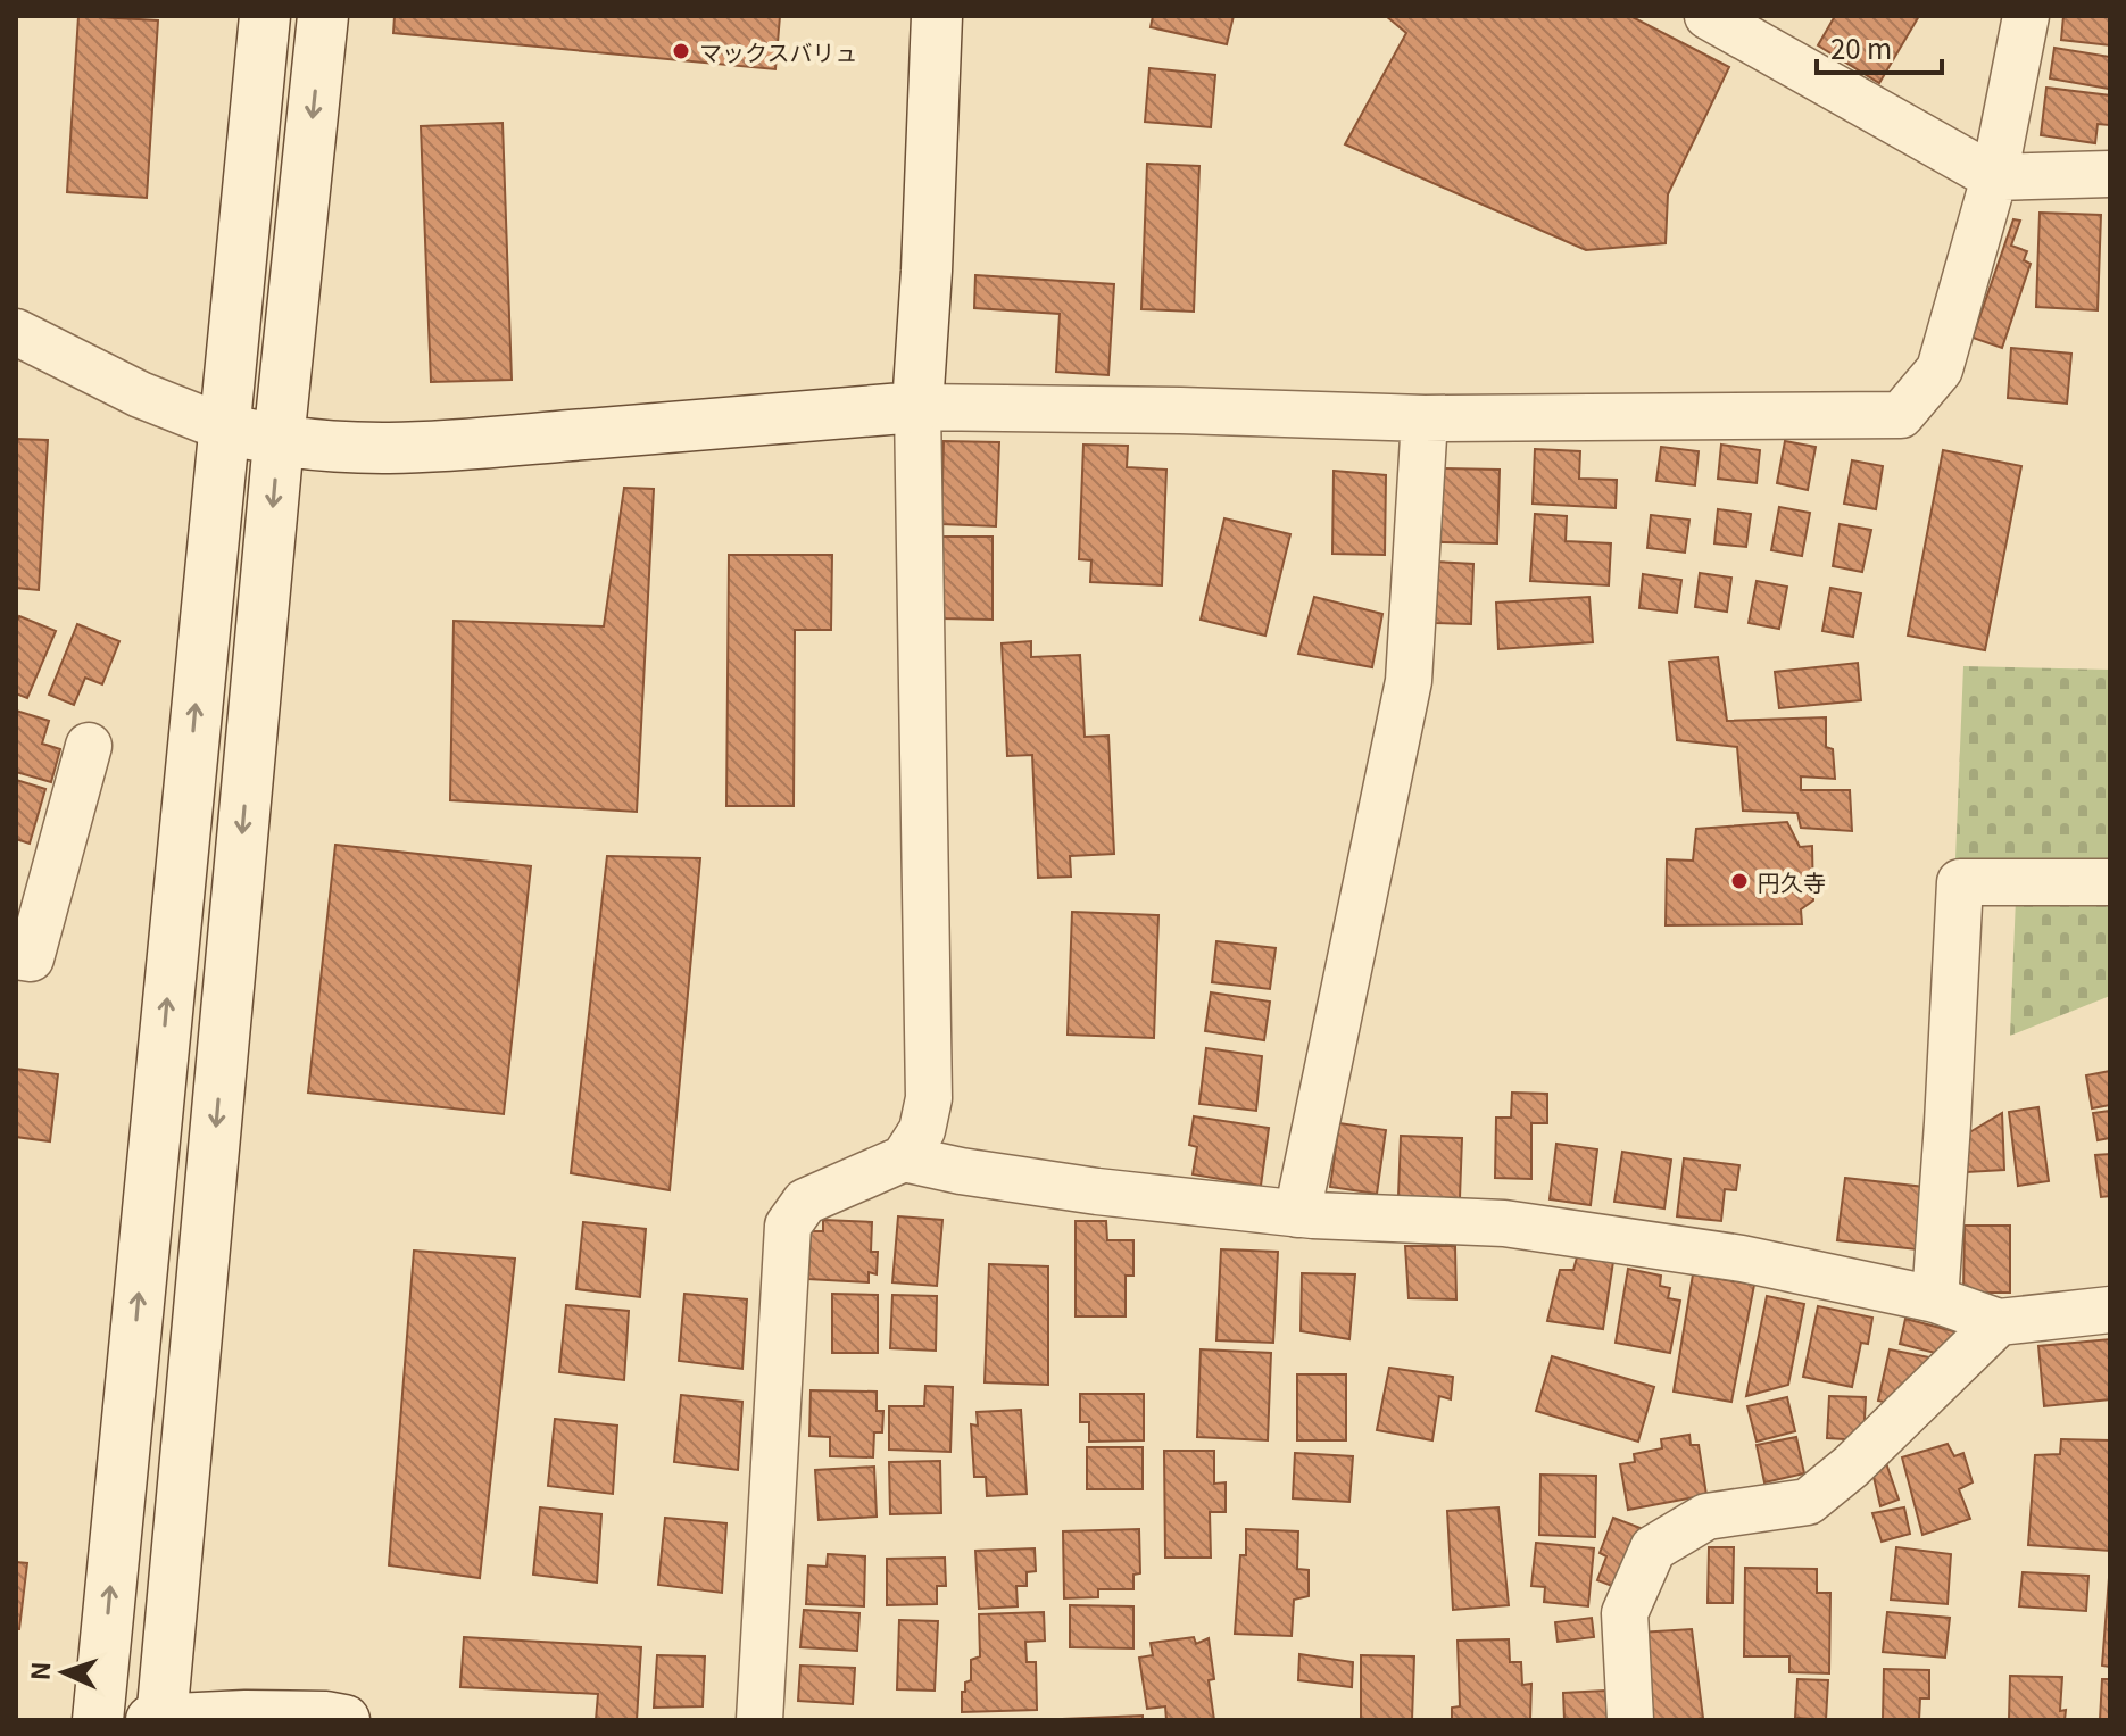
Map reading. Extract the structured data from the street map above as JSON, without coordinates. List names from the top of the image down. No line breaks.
{"places":["マックスバリュ","円久寺"],"scale_bar":"20 m","north":"left"}
